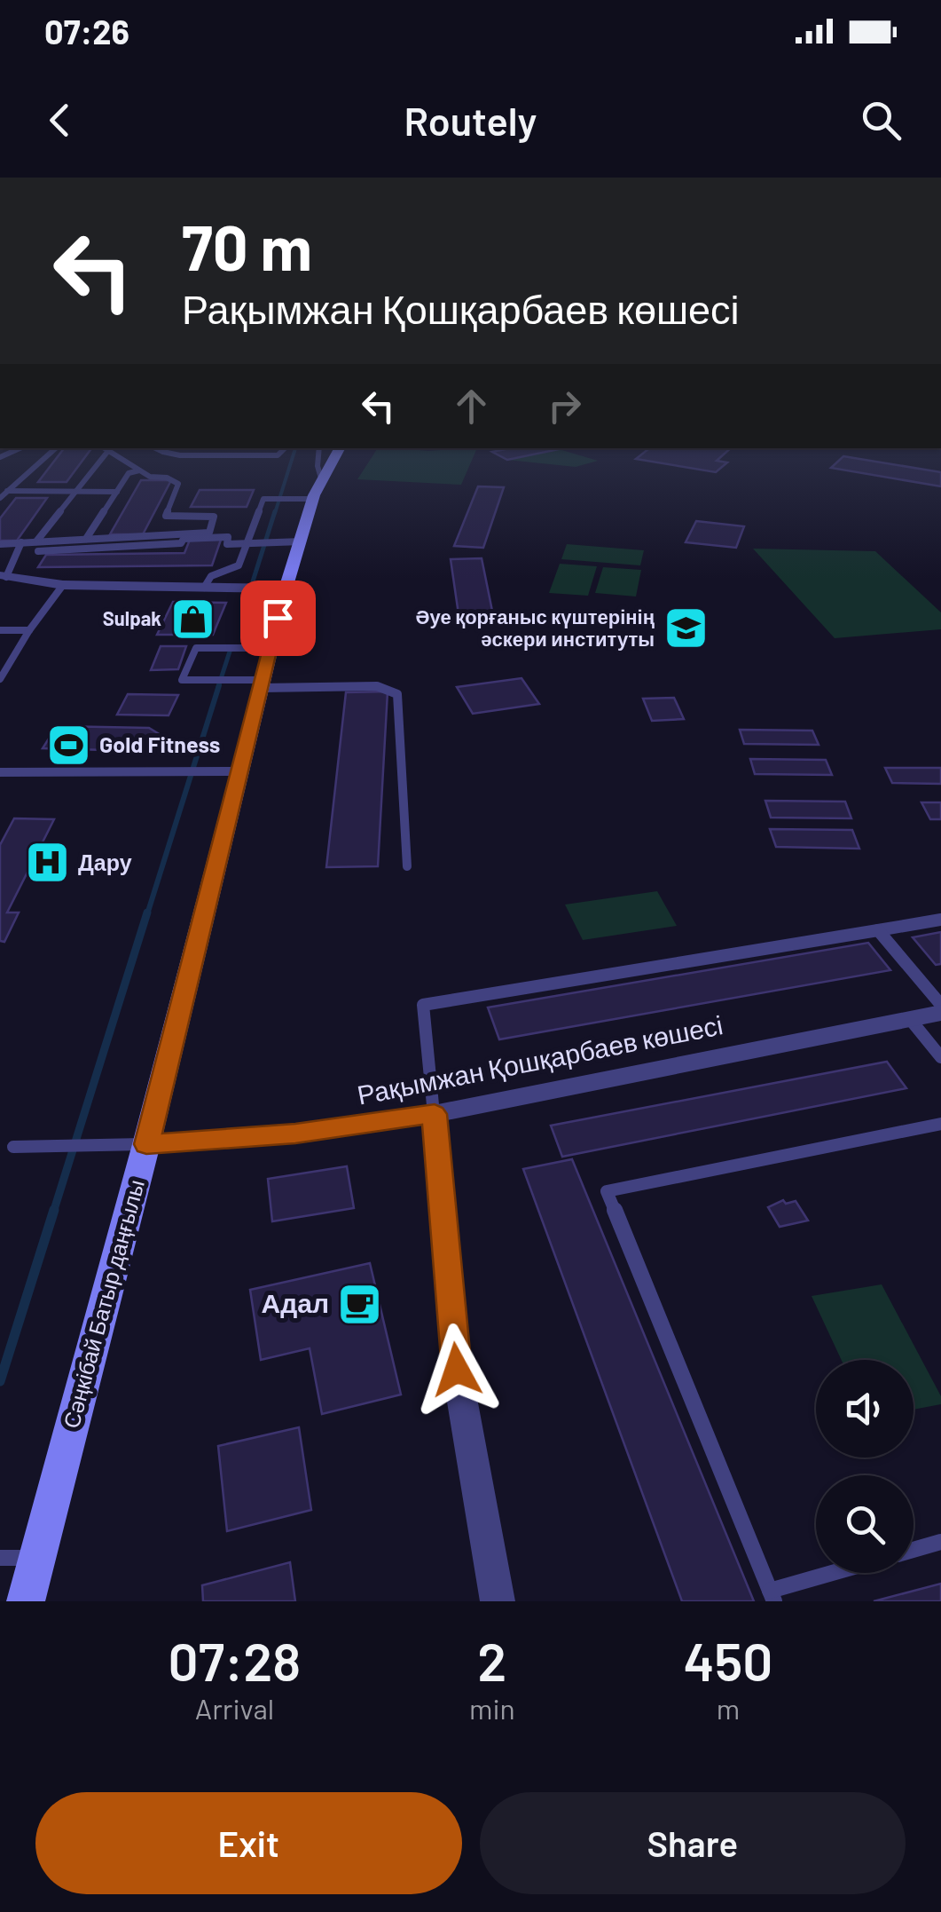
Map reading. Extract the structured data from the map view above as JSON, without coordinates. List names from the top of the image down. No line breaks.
{"streets":{"main road":["Сәңкібай Батыр даңғылы"],"street":["Рақымжан Қошқарбаев көшесі"]},"crossings":[["Рақымжан Қошқарбаев көшесі","Сәңкібай Батыр даңғылы"]],"places":{"shop":["Sulpak"],"school or university":["Әуе қорғаныс күштерінің әскери институты"],"sports":["Gold Fitness"],"hospital":["Дару"],"cafe":["Адал"]},"page":{"status":"07:26","header":"Routely","turn":["70 m","Рақымжан Қошқарбаев көшесі"],"eta":["07:28","Arrival","2","min","450","m"],"buttons":["Exit","Share"]}}
